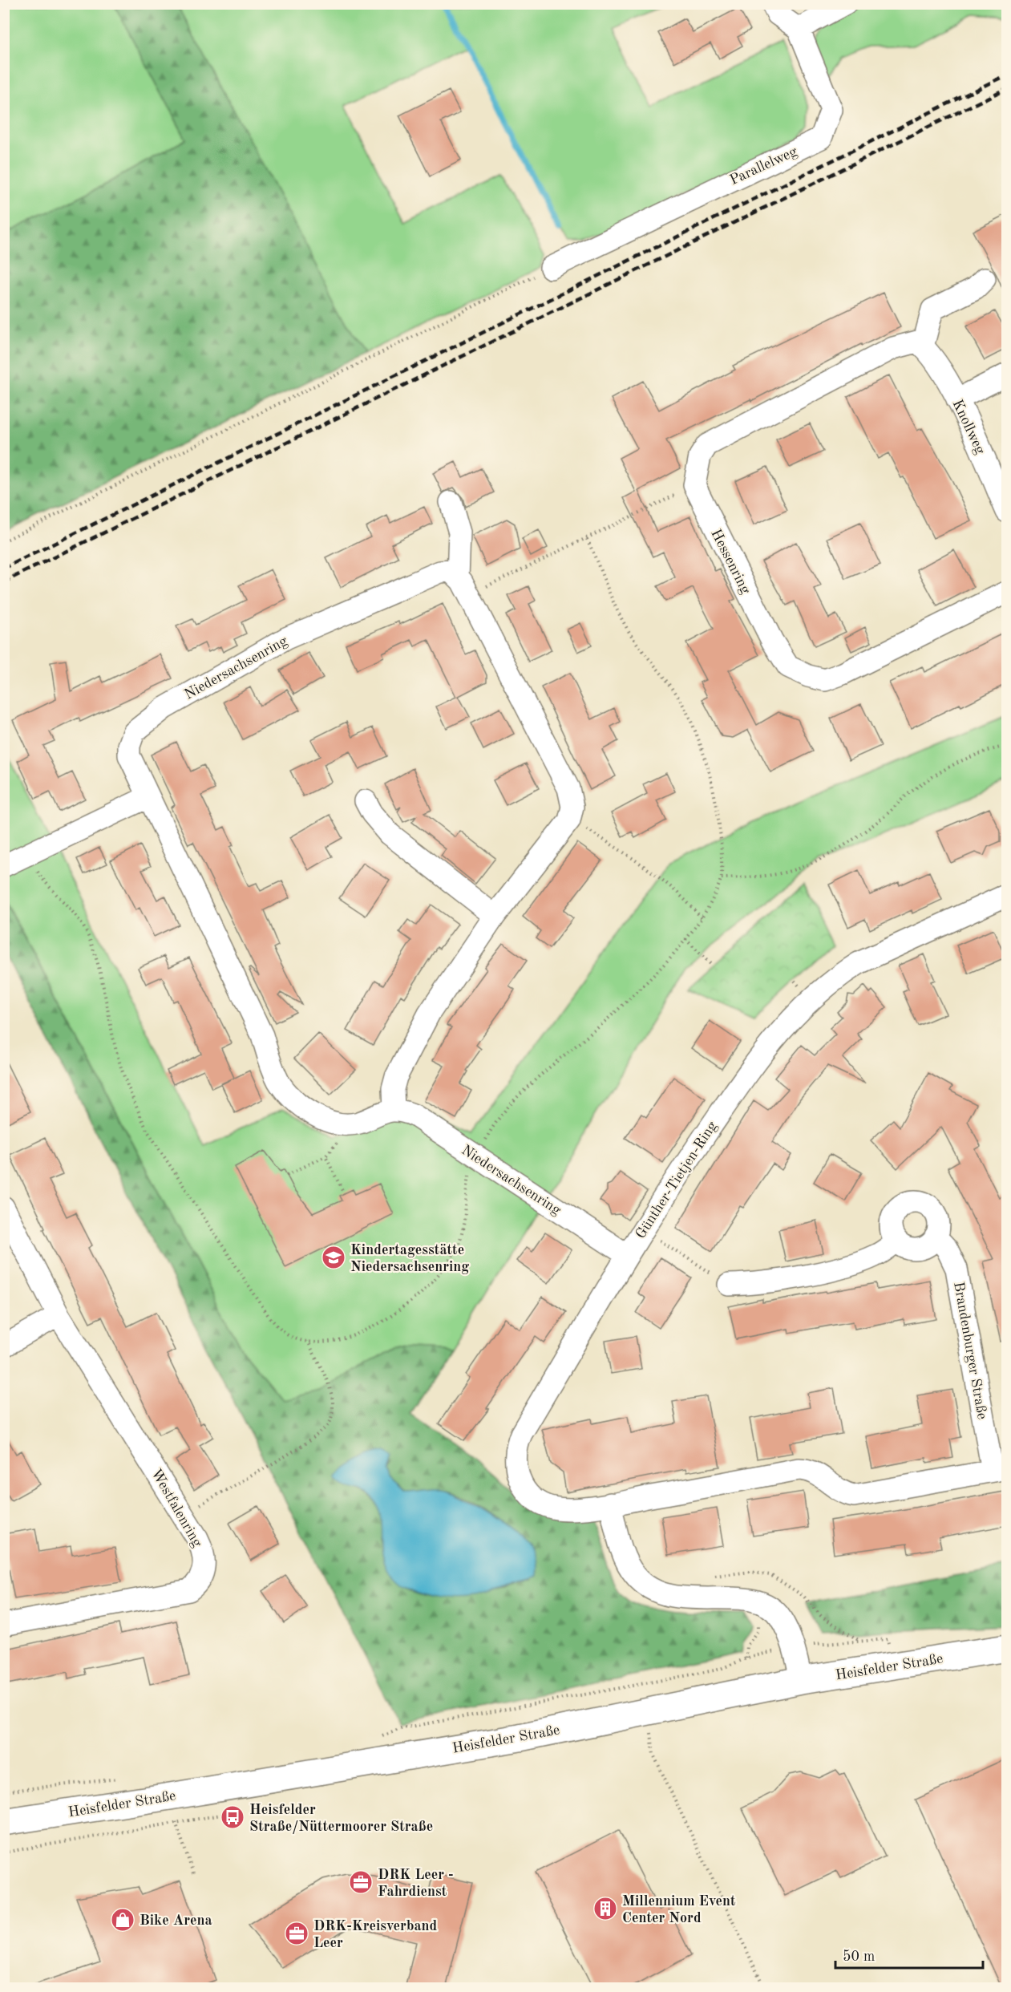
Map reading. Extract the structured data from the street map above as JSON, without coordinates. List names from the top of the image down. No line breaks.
{"streets":{"main road":["Heisfelder Straße"],"street":["Parallelweg","Knollweg","Hessenring","Niedersachsenring","Günther-Tietjen-Ring","Brandenburger Straße","Westfalenring"]},"crossings":[["Niedersachsenring","Günther-Tietjen-Ring"],["Günther-Tietjen-Ring","Brandenburger Straße"]],"places":{"school or university":["Kindertagesstätte Niedersachsenring"],"bus stop":["Heisfelder Straße/Nüttermoorer Straße"],"office":["DRK Leer - Fahrdienst","DRK-Kreisverband Leer"],"building":["Millennium Event Center Nord"],"shop":["Bike Arena"]},"scale_bar":"50 m"}
